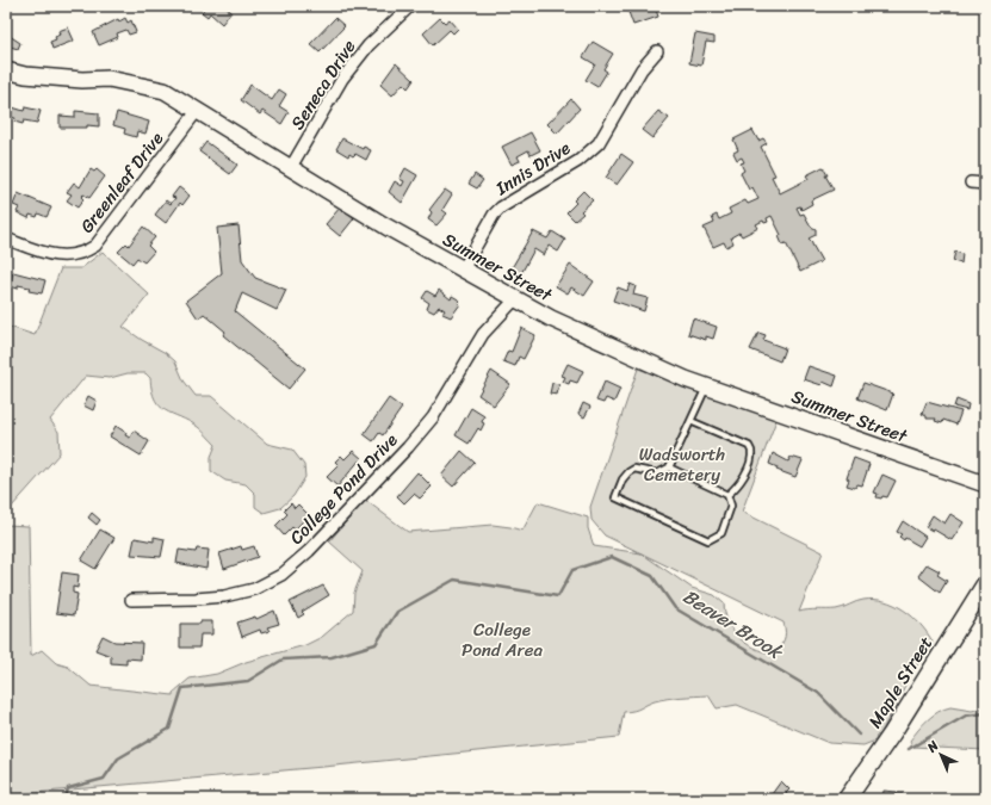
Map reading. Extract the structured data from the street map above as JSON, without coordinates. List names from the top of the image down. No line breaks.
{"streets":{"main road":["Maple Street"],"street":["Seneca Drive","Innis Drive","Greenleaf Drive","Summer Street","College Pond Drive"]},"crossings":[["Seneca Drive","Summer Street"],["Innis Drive","Summer Street"],["Greenleaf Drive","Summer Street"],["Summer Street","College Pond Drive"]],"water":["Beaver Brook"],"parks":["Wadsworth Cemetery","College Pond Area"],"north":"top left"}
